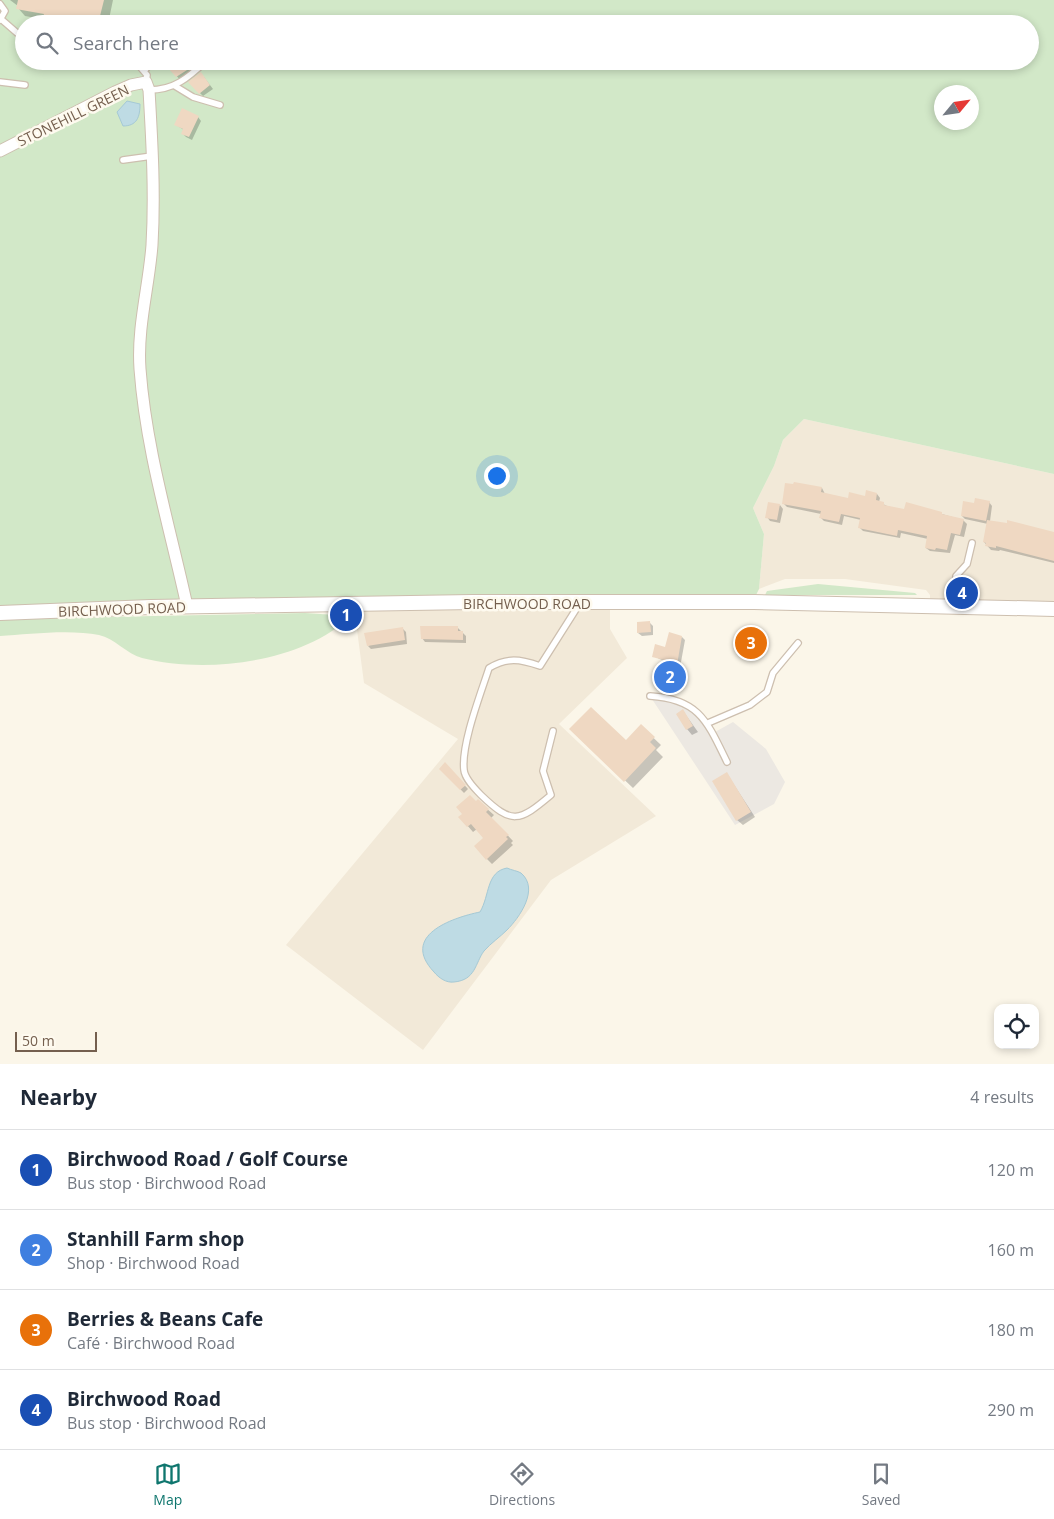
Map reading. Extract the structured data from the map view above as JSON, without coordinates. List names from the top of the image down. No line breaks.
{"streets":{"street":["STONEHILL GREEN","BIRCHWOOD ROAD"]},"scale_bar":"50 m","north":"top right","page":{"search":"Search here","pins":["4","1","3","2"],"scale":"50 m","heading":["Nearby","4 results"],"list":[{"mark":"1","name":"Birchwood Road / Golf Course","note":"Bus stop · Birchwood Road","value":"120 m"},{"mark":"2","name":"Stanhill Farm shop","note":"Shop · Birchwood Road","value":"160 m"},{"mark":"3","name":"Berries & Beans Cafe","note":"Café · Birchwood Road","value":"180 m"},{"mark":"4","name":"Birchwood Road","note":"Bus stop · Birchwood Road","value":"290 m"}],"nav":["Map","Directions","Saved"]}}
